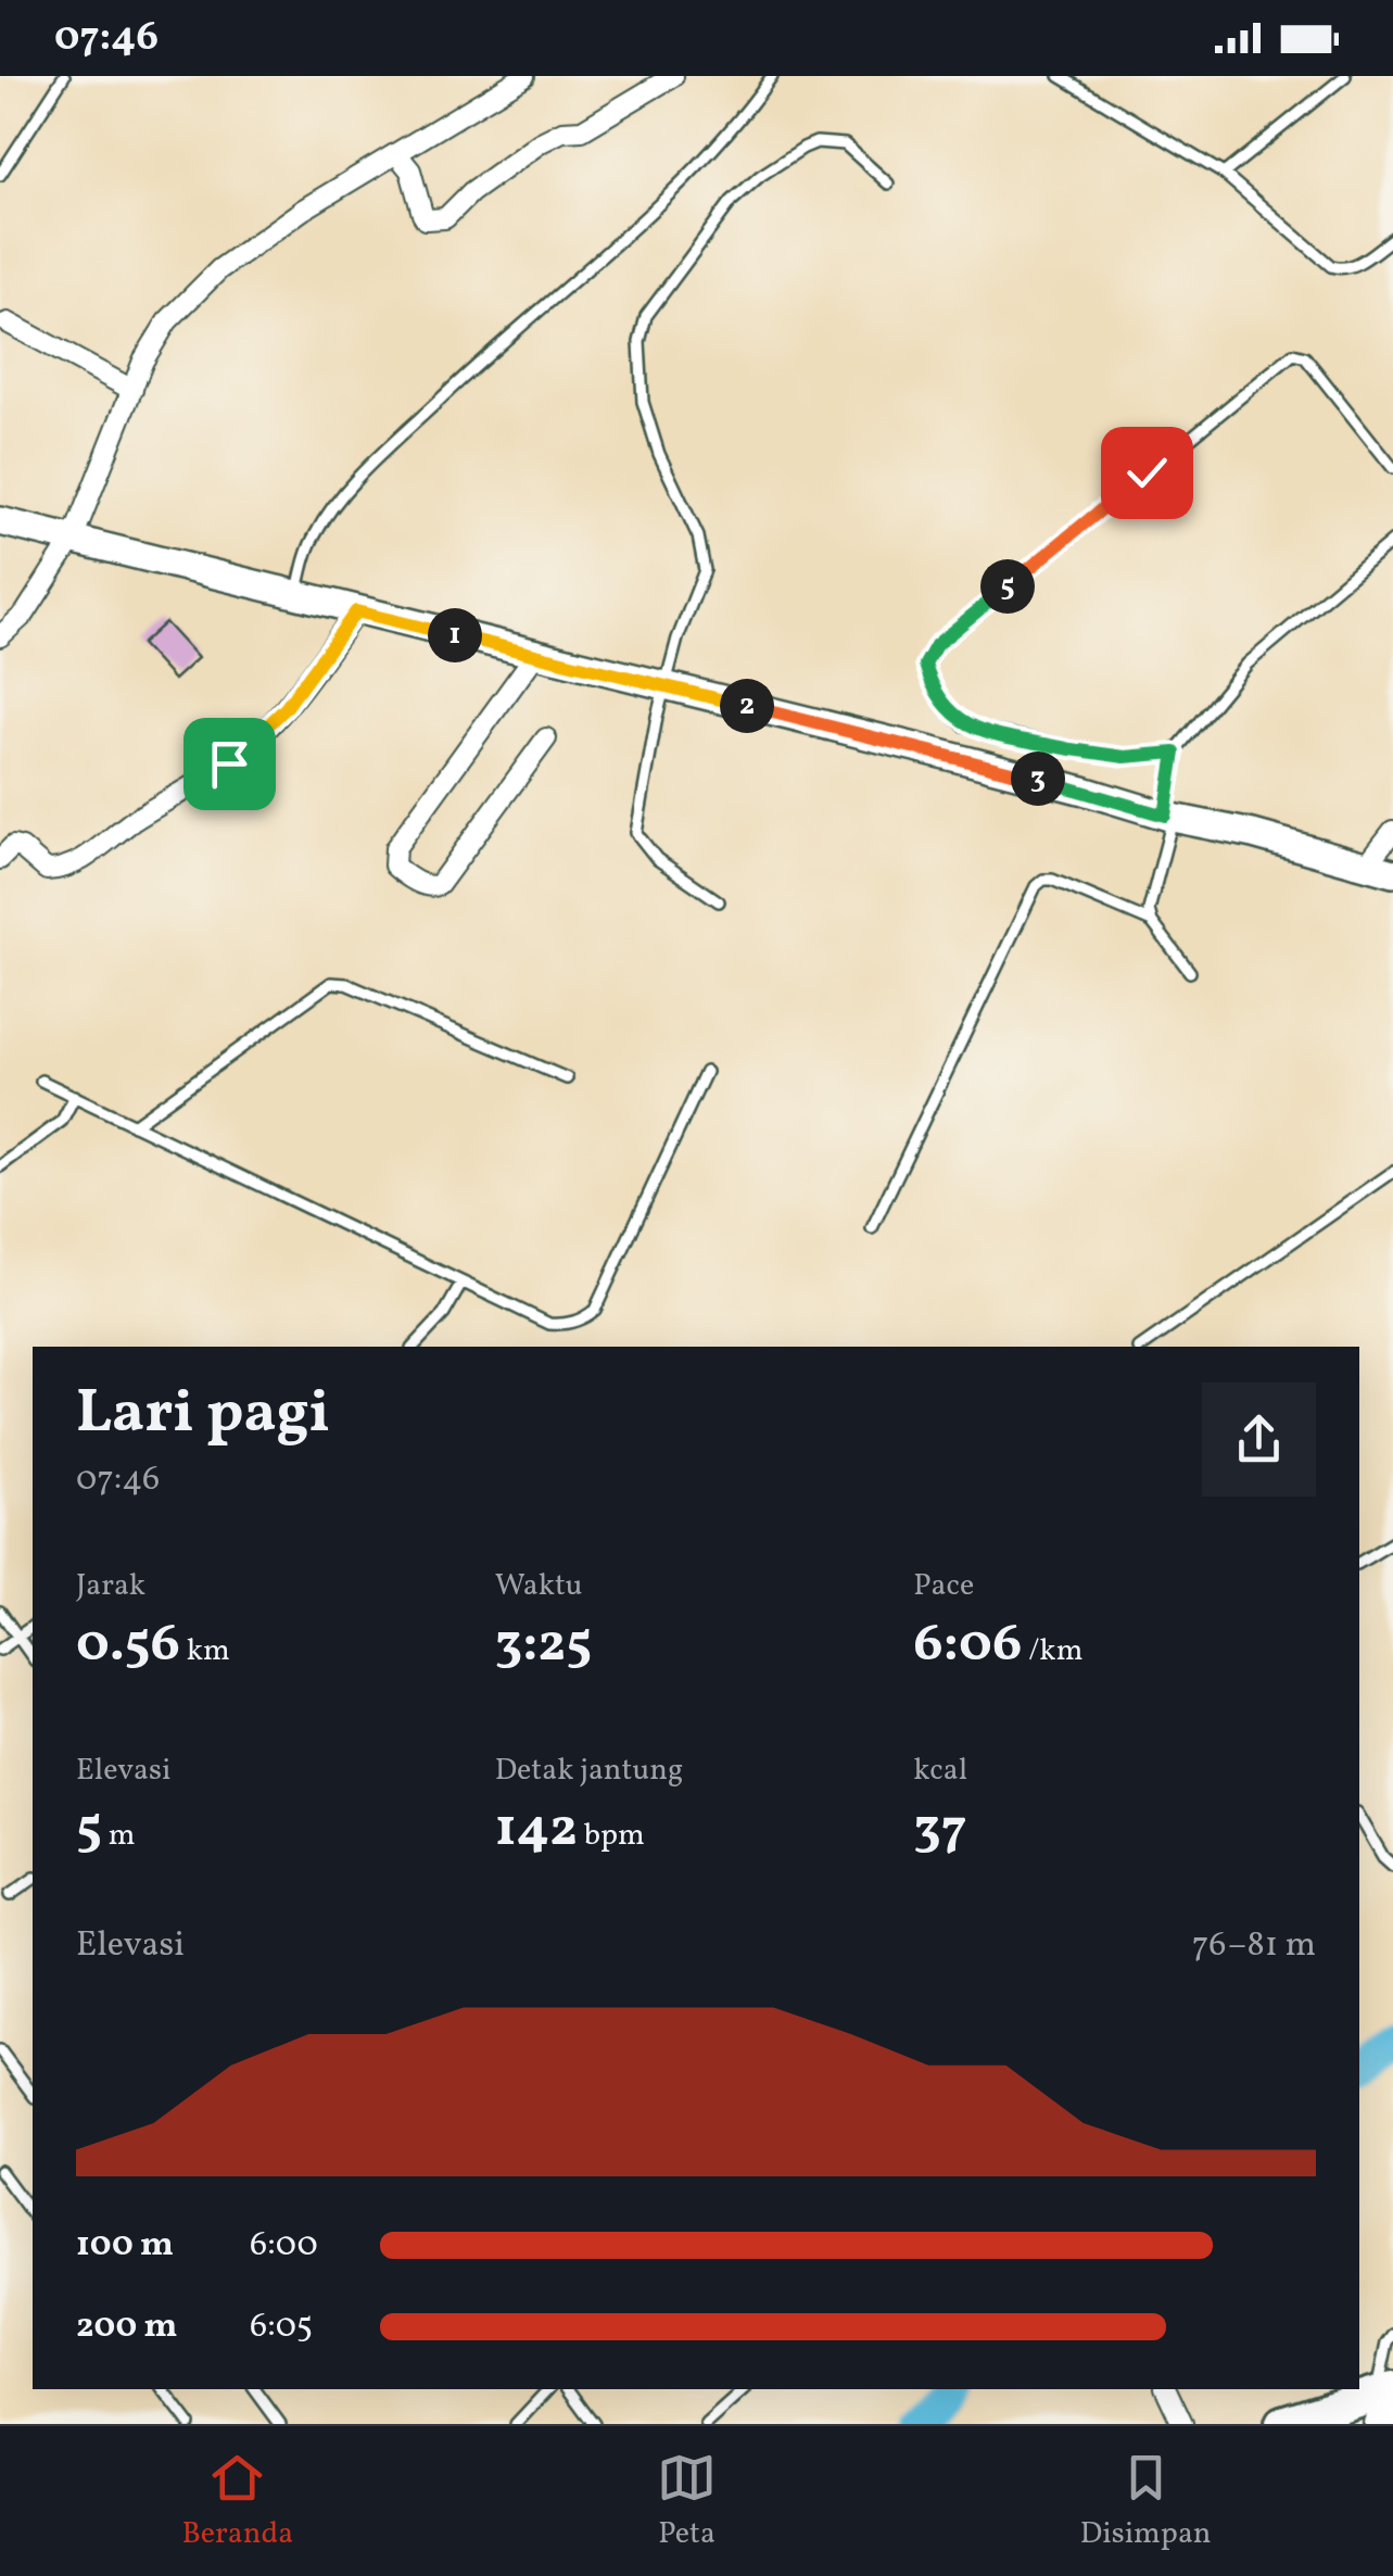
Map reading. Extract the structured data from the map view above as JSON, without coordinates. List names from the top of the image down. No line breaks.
{"page":{"status":"07:46","pins":["5","1","2","3"],"heading":["Lari pagi","07:46"],"stats":[["Jarak","0.56 km"],["Waktu","3:25"],["Pace","6:06 /km"],["Elevasi","5 m"],["Detak jantung","142 bpm"],["kcal","37"]],"chart":["Elevasi","76–81 m"],"list":[{"name":"100 m","note":"6:00"},{"name":"200 m","note":"6:05"}],"tabs":["Beranda","Peta","Disimpan"]}}
